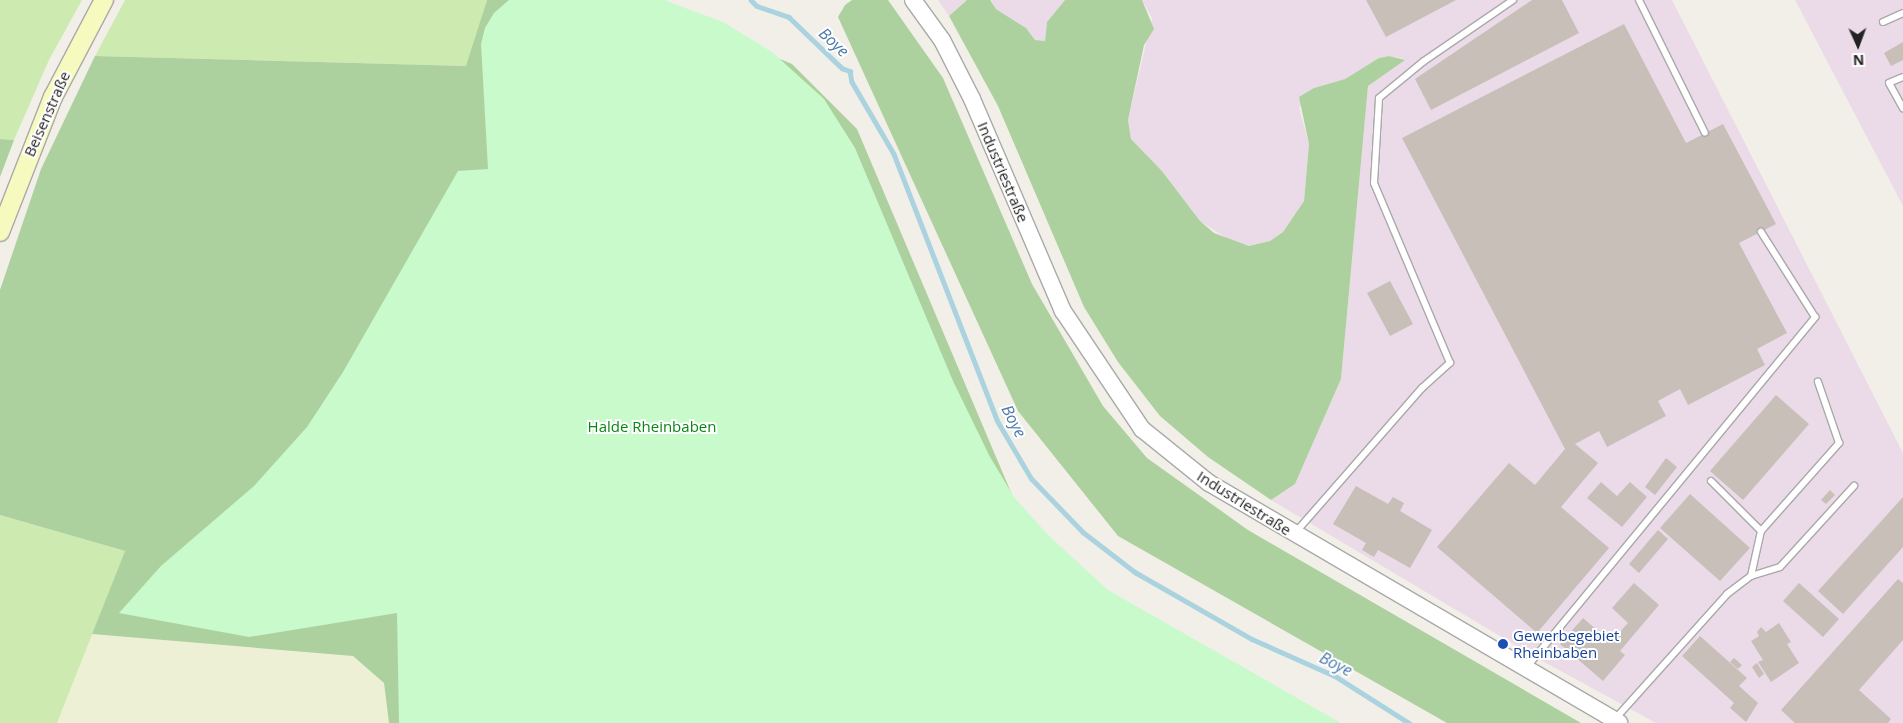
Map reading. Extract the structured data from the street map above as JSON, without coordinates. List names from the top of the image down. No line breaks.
{"streets":{"main road":["Beisenstraße"],"street":["Industriestraße"]},"water":["Boye"],"parks":["Halde Rheinbaben"],"places":["Gewerbegebiet Rheinbaben"],"north":"bottom"}
